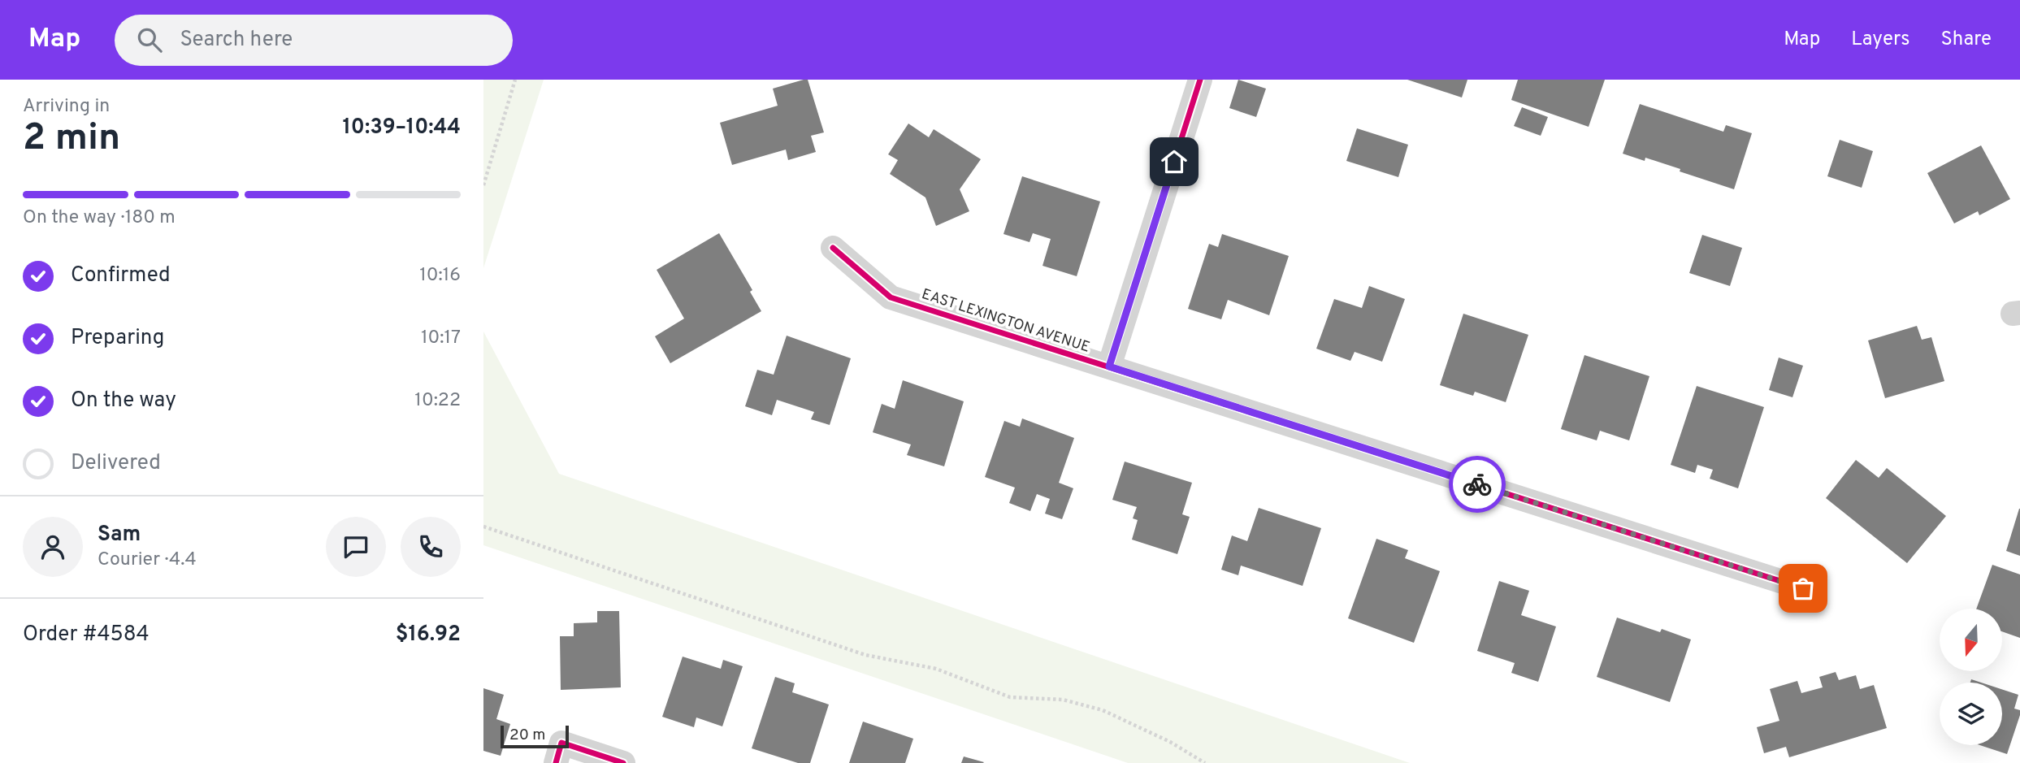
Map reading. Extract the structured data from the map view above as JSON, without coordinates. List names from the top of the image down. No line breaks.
{"streets":{"street":["EAST LEXINGTON AVENUE"]},"scale_bar":"20 m","north":"bottom","page":{"header":"Map","search":"Search here","nav":["Map","Layers","Share"],"heading":["2 min","Arriving in","10:39–10:44"],"panel":["Sam","Courier · 4.4","Order #4584","$16.92"],"bar":"On the way · 180 m","list":[["Confirmed","10:16"],["Preparing","10:17"],["On the way","10:22"],"Delivered"],"scale":"20 m"}}
